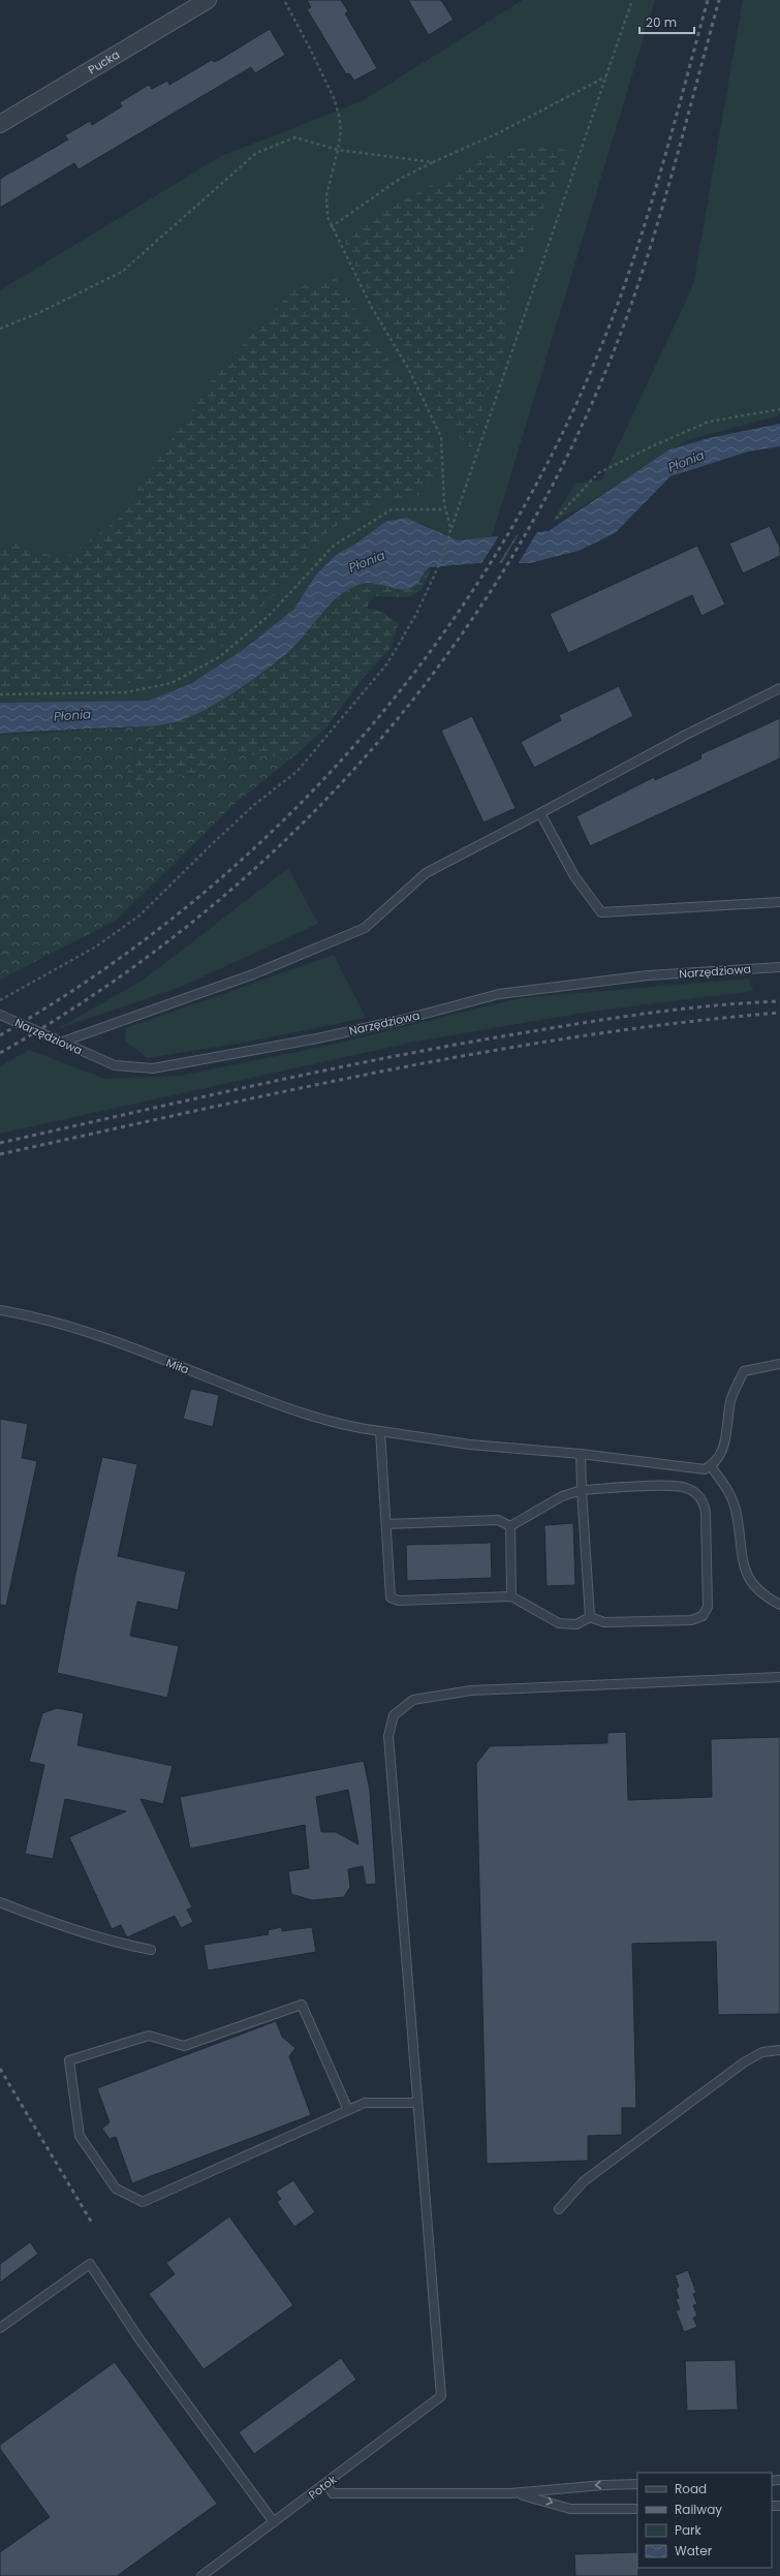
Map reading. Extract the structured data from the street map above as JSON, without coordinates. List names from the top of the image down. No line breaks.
{"streets":{"street":["Pucka"],"lane":["Narzędziowa","Miła","Potok"]},"water":["Płonia"],"legend":["Road","Railway","Park","Water"],"scale_bar":"20 m"}
